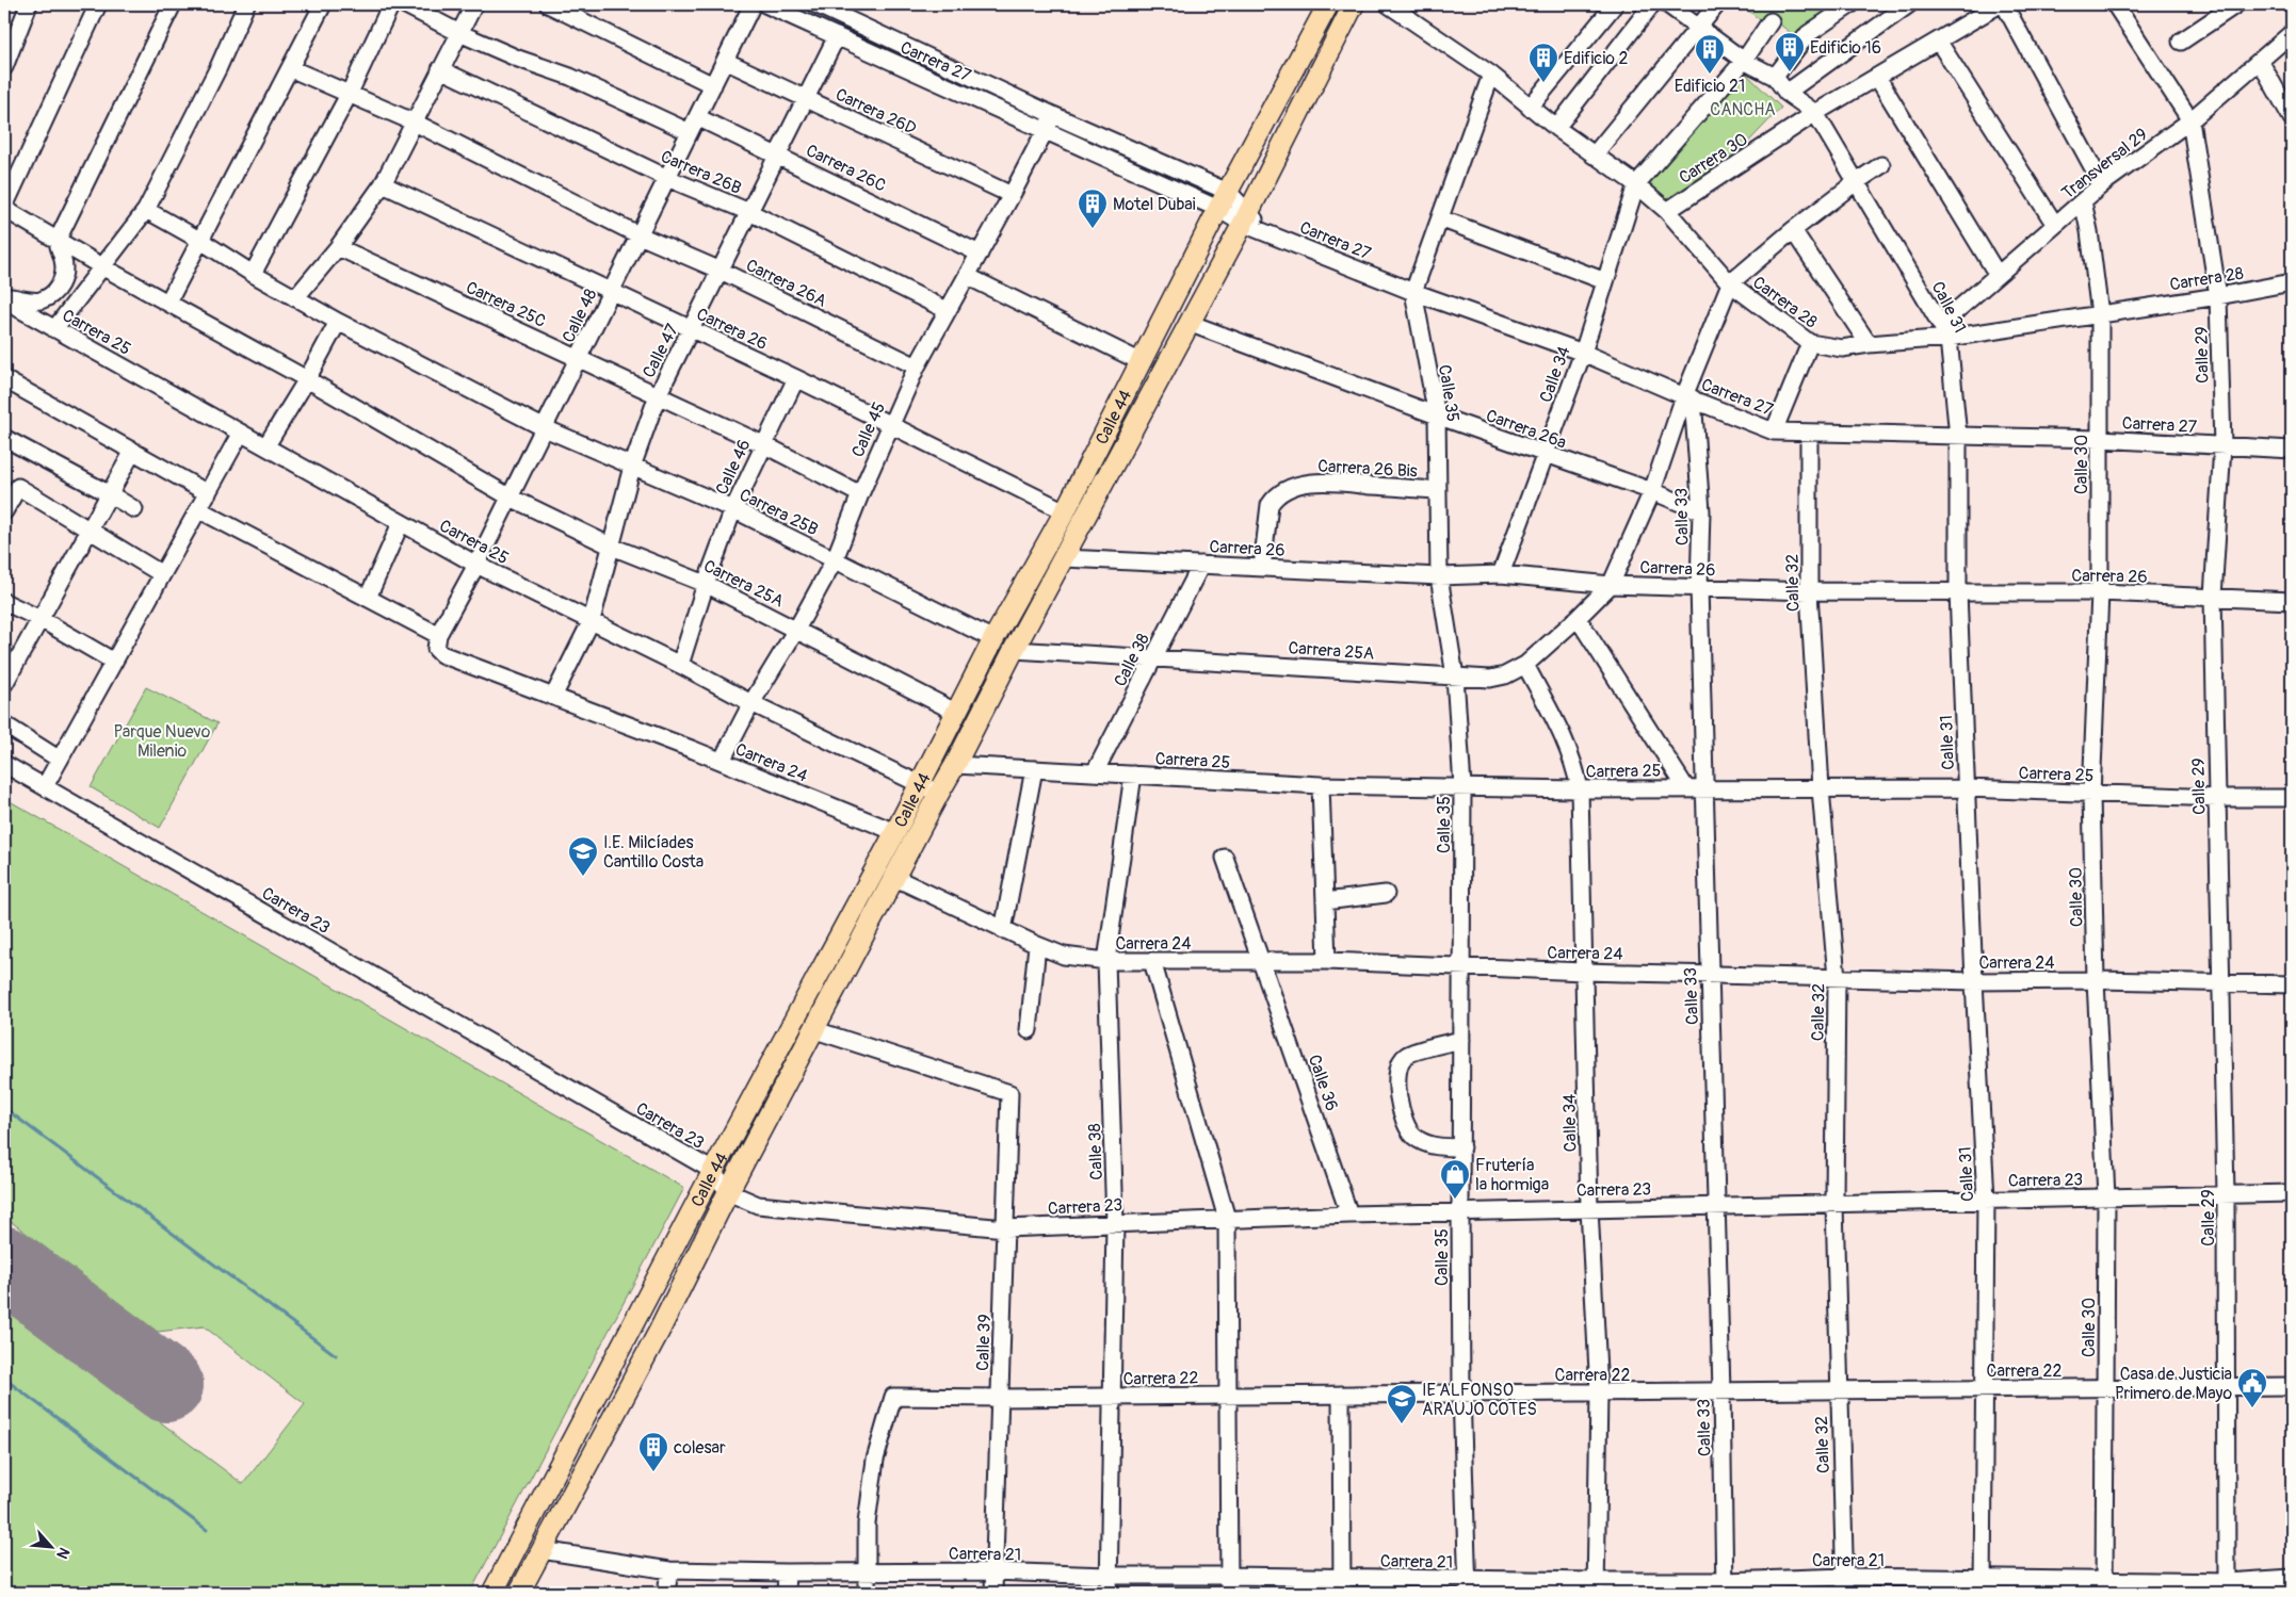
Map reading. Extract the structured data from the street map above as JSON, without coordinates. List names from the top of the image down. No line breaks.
{"streets":{"main road":["Calle 44"],"street":["Carrera 27","Carrera 26D","Carrera 30","Transversal 29","Carrera 26C","Carrera 26B","Carrera 28","Carrera 26A","Carrera 25C","Calle 31","Calle 48","Carrera 26","Carrera 25","Calle 47","Calle 29","Calle 34","Calle 35","Carrera 26a","Calle 45","Calle 30","Calle 46","Carrera 26 Bis","Carrera 25B","Calle 33","Carrera 25A","Calle 32","Calle 38","Carrera 24","Carrera 23","Calle 36","Calle 39","Carrera 22","Carrera 21"]},"crossings":[["Carrera 27","Calle 31"],["Carrera 27","Calle 47"],["Carrera 27","Calle 29"],["Carrera 27","Calle 34"],["Carrera 27","Calle 35"],["Carrera 27","Calle 44"],["Carrera 27","Calle 45"],["Carrera 27","Calle 30"],["Carrera 27","Calle 33"],["Carrera 27","Calle 32"],["Carrera 26D","Calle 48"],["Carrera 26D","Calle 47"],["Carrera 26D","Calle 45"],["Carrera 30","Carrera 28"],["Carrera 30","Calle 31"],["Transversal 29","Carrera 28"],["Transversal 29","Calle 31"],["Transversal 29","Calle 29"],["Transversal 29","Calle 30"],["Carrera 26C","Calle 48"],["Carrera 26C","Calle 47"],["Carrera 26C","Calle 45"],["Carrera 26B","Calle 48"],["Carrera 26B","Calle 47"],["Carrera 26B","Calle 45"],["Carrera 28","Calle 31"],["Carrera 28","Calle 29"],["Carrera 28","Calle 34"],["Carrera 28","Calle 30"],["Carrera 28","Calle 33"],["Carrera 26A","Calle 48"],["Carrera 26A","Calle 47"],["Carrera 26A","Calle 45"],["Carrera 25C","Calle 48"],["Carrera 25C","Calle 47"],["Carrera 25C","Calle 45"],["Carrera 25C","Calle 46"],["Calle 31","Carrera 26"],["Calle 31","Carrera 25"],["Calle 31","Carrera 24"],["Calle 31","Carrera 23"],["Calle 31","Carrera 22"],["Calle 31","Carrera 21"],["Calle 48","Carrera 26"],["Calle 48","Carrera 25"],["Calle 48","Carrera 25B"],["Calle 48","Carrera 25A"],["Calle 48","Carrera 24"],["Carrera 26","Calle 47"],["Carrera 26","Calle 29"],["Carrera 26","Calle 34"],["Carrera 26","Calle 35"],["Carrera 26","Calle 44"],["Carrera 26","Calle 45"],["Carrera 26","Calle 30"],["Carrera 26","Calle 46"],["Carrera 26","Carrera 26 Bis"],["Carrera 26","Calle 33"],["Carrera 26","Carrera 25A"],["Carrera 26","Calle 32"],["Carrera 26","Calle 38"],["Carrera 25","Calle 47"],["Carrera 25","Calle 29"],["Carrera 25","Calle 34"],["Carrera 25","Calle 35"],["Carrera 25","Calle 44"],["Carrera 25","Calle 45"],["Carrera 25","Calle 30"],["Carrera 25","Calle 46"],["Carrera 25","Calle 33"],["Carrera 25","Calle 32"],["Carrera 25","Calle 38"],["Calle 47","Carrera 25B"],["Calle 47","Carrera 25A"],["Calle 47","Carrera 24"],["Calle 29","Carrera 24"],["Calle 29","Carrera 23"],["Calle 29","Carrera 22"],["Calle 29","Carrera 21"],["Calle 34","Carrera 26a"],["Calle 34","Carrera 25A"],["Calle 34","Carrera 24"],["Calle 34","Carrera 23"],["Calle 34","Carrera 22"],["Calle 34","Carrera 21"],["Calle 35","Carrera 26a"],["Calle 35","Carrera 26 Bis"],["Calle 35","Carrera 25A"],["Calle 35","Carrera 24"],["Calle 35","Carrera 23"],["Calle 35","Carrera 22"],["Calle 35","Carrera 21"],["Calle 44","Carrera 26a"],["Calle 44","Carrera 25B"],["Calle 44","Carrera 25A"],["Calle 44","Carrera 24"],["Calle 44","Carrera 23"],["Calle 44","Calle 39"],["Calle 44","Carrera 21"],["Carrera 26a","Calle 33"],["Calle 45","Carrera 25B"],["Calle 45","Carrera 25A"],["Calle 45","Carrera 24"],["Calle 30","Carrera 24"],["Calle 30","Carrera 23"],["Calle 30","Carrera 22"],["Calle 30","Carrera 21"],["Calle 46","Carrera 25B"],["Calle 46","Carrera 25A"],["Calle 33","Carrera 24"],["Calle 33","Carrera 23"],["Calle 33","Carrera 22"],["Calle 33","Carrera 21"],["Carrera 25A","Calle 38"],["Calle 32","Carrera 24"],["Calle 32","Carrera 23"],["Calle 32","Carrera 22"],["Calle 32","Carrera 21"],["Calle 38","Carrera 24"],["Calle 38","Carrera 23"],["Calle 38","Carrera 22"],["Calle 38","Carrera 21"],["Carrera 24","Calle 36"],["Carrera 23","Calle 36"],["Carrera 23","Calle 39"],["Calle 39","Carrera 22"],["Calle 39","Carrera 21"],["Carrera 22","Carrera 21"]],"parks":["CANCHA","Parque Nuevo Milenio"],"places":{"building":["Edificio 16","Edificio 21","Edificio 2","Motel Dubai","colesar"],"school or university":["I.E. Milcíades Cantillo Costa","IE ALFONSO ARAUJO COTES"],"shop":["Frutería la hormiga"],"public building":["Casa de Justicia Primero de Mayo"]},"north":"bottom right"}
